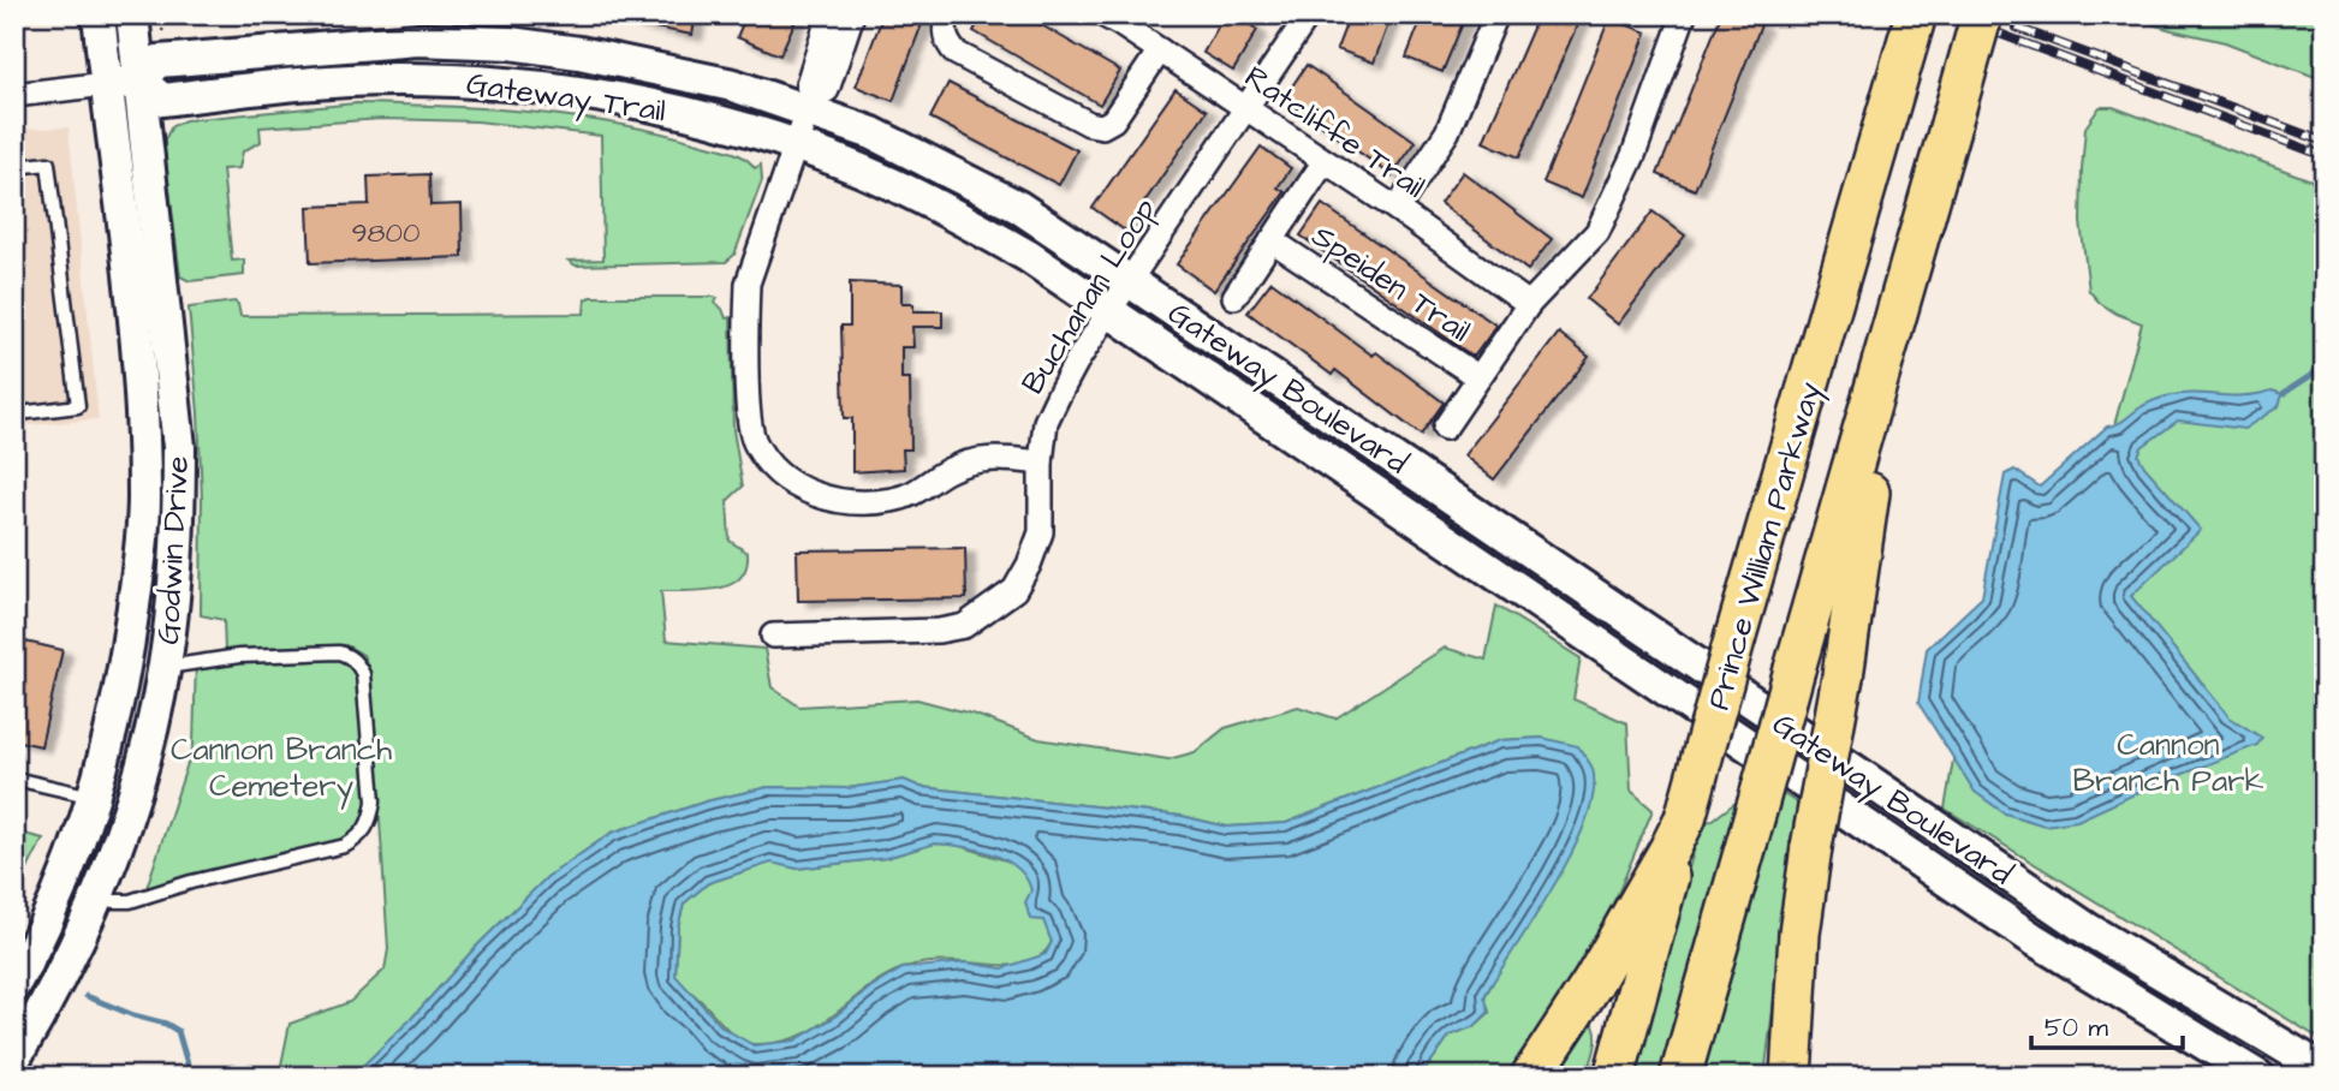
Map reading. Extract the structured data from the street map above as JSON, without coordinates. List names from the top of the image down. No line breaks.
{"streets":{"highway":["Prince William Parkway"],"street":["Ratcliffe Trail","Speiden Trail","Buchanan Loop","Gateway Boulevard","Godwin Drive"]},"crossings":[["Ratcliffe Trail","Speiden Trail"],["Ratcliffe Trail","Buchanan Loop"],["Buchanan Loop","Gateway Boulevard"],["Gateway Boulevard","Godwin Drive"]],"parks":["Cannon Branch Park","Cannon Branch Cemetery"],"house_numbers":["9800"],"scale_bar":"50 m"}
